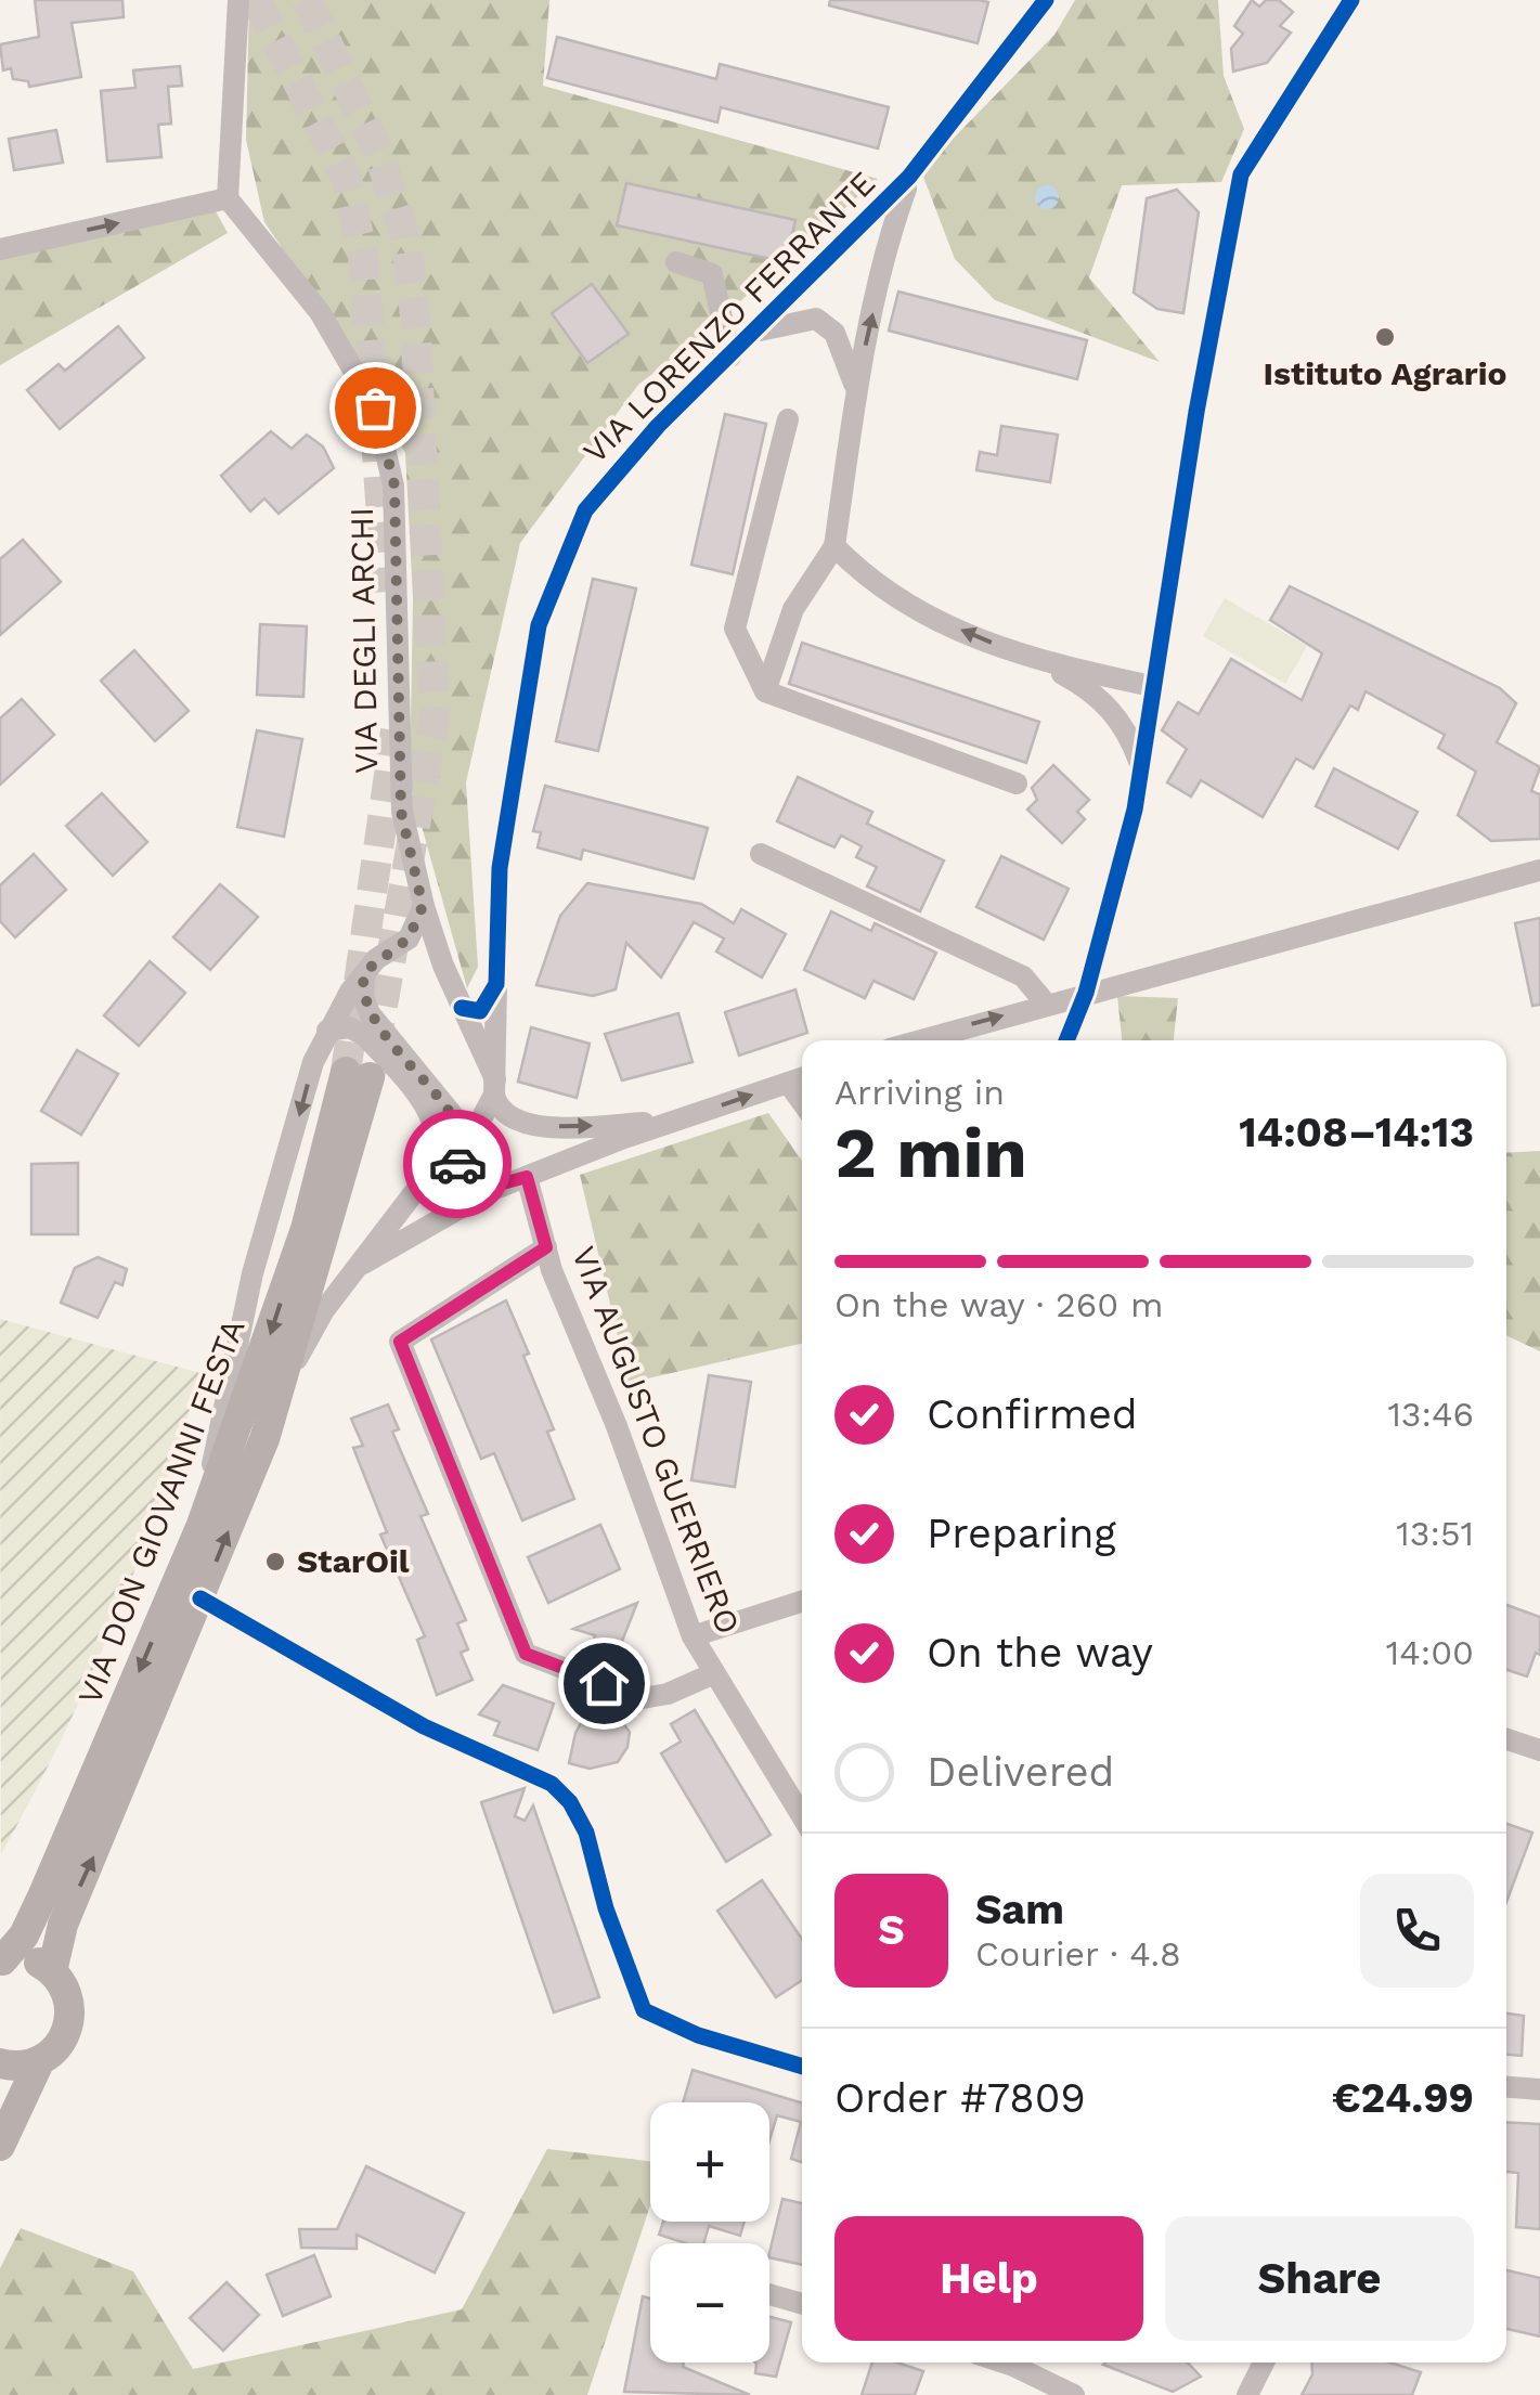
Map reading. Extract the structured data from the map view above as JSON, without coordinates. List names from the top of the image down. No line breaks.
{"streets":{"main road":["VIA DON GIOVANNI FESTA"],"street":["VIA LORENZO FERRANTE","VIA DEGLI ARCHI","VIA AUGUSTO GUERRIERO"]},"crossings":[["VIA LORENZO FERRANTE","VIA DEGLI ARCHI"]],"places":["Istituto Agrario","StarOil"],"page":{"heading":["2 min","Arriving in","14:08–14:13"],"panel":["Sam","Courier · 4.8","Order #7809","€24.99"],"bar":"On the way · 260 m","list":[["Confirmed","13:46"],["Preparing","13:51"],["On the way","14:00"],"Delivered"],"round":"S","map_buttons":["+","−"],"buttons":["Help","Share"]}}
